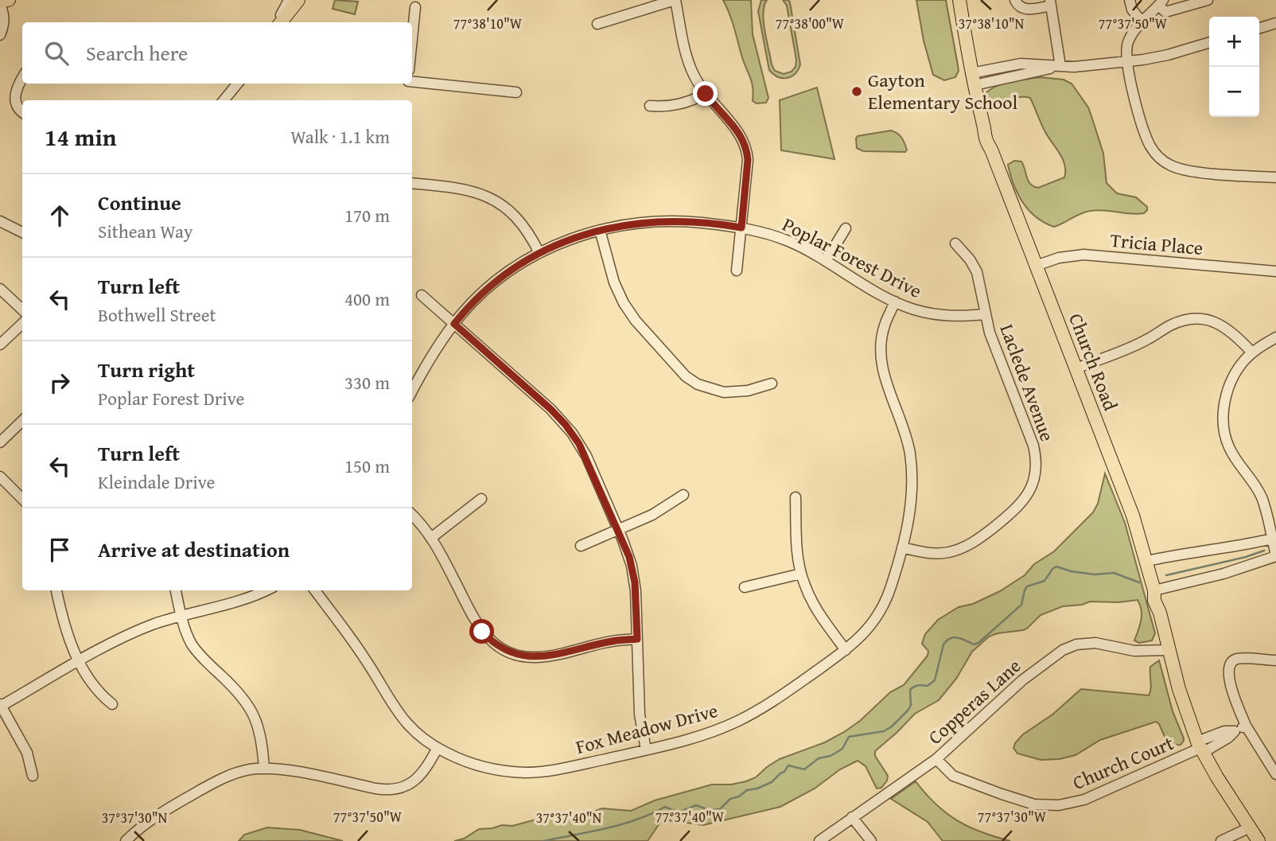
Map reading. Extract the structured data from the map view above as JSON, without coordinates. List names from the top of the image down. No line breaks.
{"streets":{"main road":["Church Road"],"street":["Tricia Place","Poplar Forest Drive","Laclede Avenue","Copperas Lane","Fox Meadow Drive","Church Court"]},"crossings":[["Tricia Place","Church Road"],["Poplar Forest Drive","Laclede Avenue"],["Poplar Forest Drive","Fox Meadow Drive"],["Church Road","Copperas Lane"],["Church Road","Church Court"],["Laclede Avenue","Fox Meadow Drive"],["Copperas Lane","Church Court"]],"places":["Gayton Elementary School"],"page":{"map_buttons":["+","−"],"search":"Search here","heading":["14 min","Walk · 1.1 km"],"list":[["Continue","Sithean Way","170 m"],["Turn left","Bothwell Street","400 m"],["Turn right","Poplar Forest Drive","330 m"],["Turn left","Kleindale Drive","150 m"],"Arrive at destination"]},"coordinates":["37°38'10\"N","77°38'10\"W","77°38'00\"W","77°37'50\"W","77°37'40\"W","77°37'30\"W","37°37'30\"N","37°37'40\"N"]}
